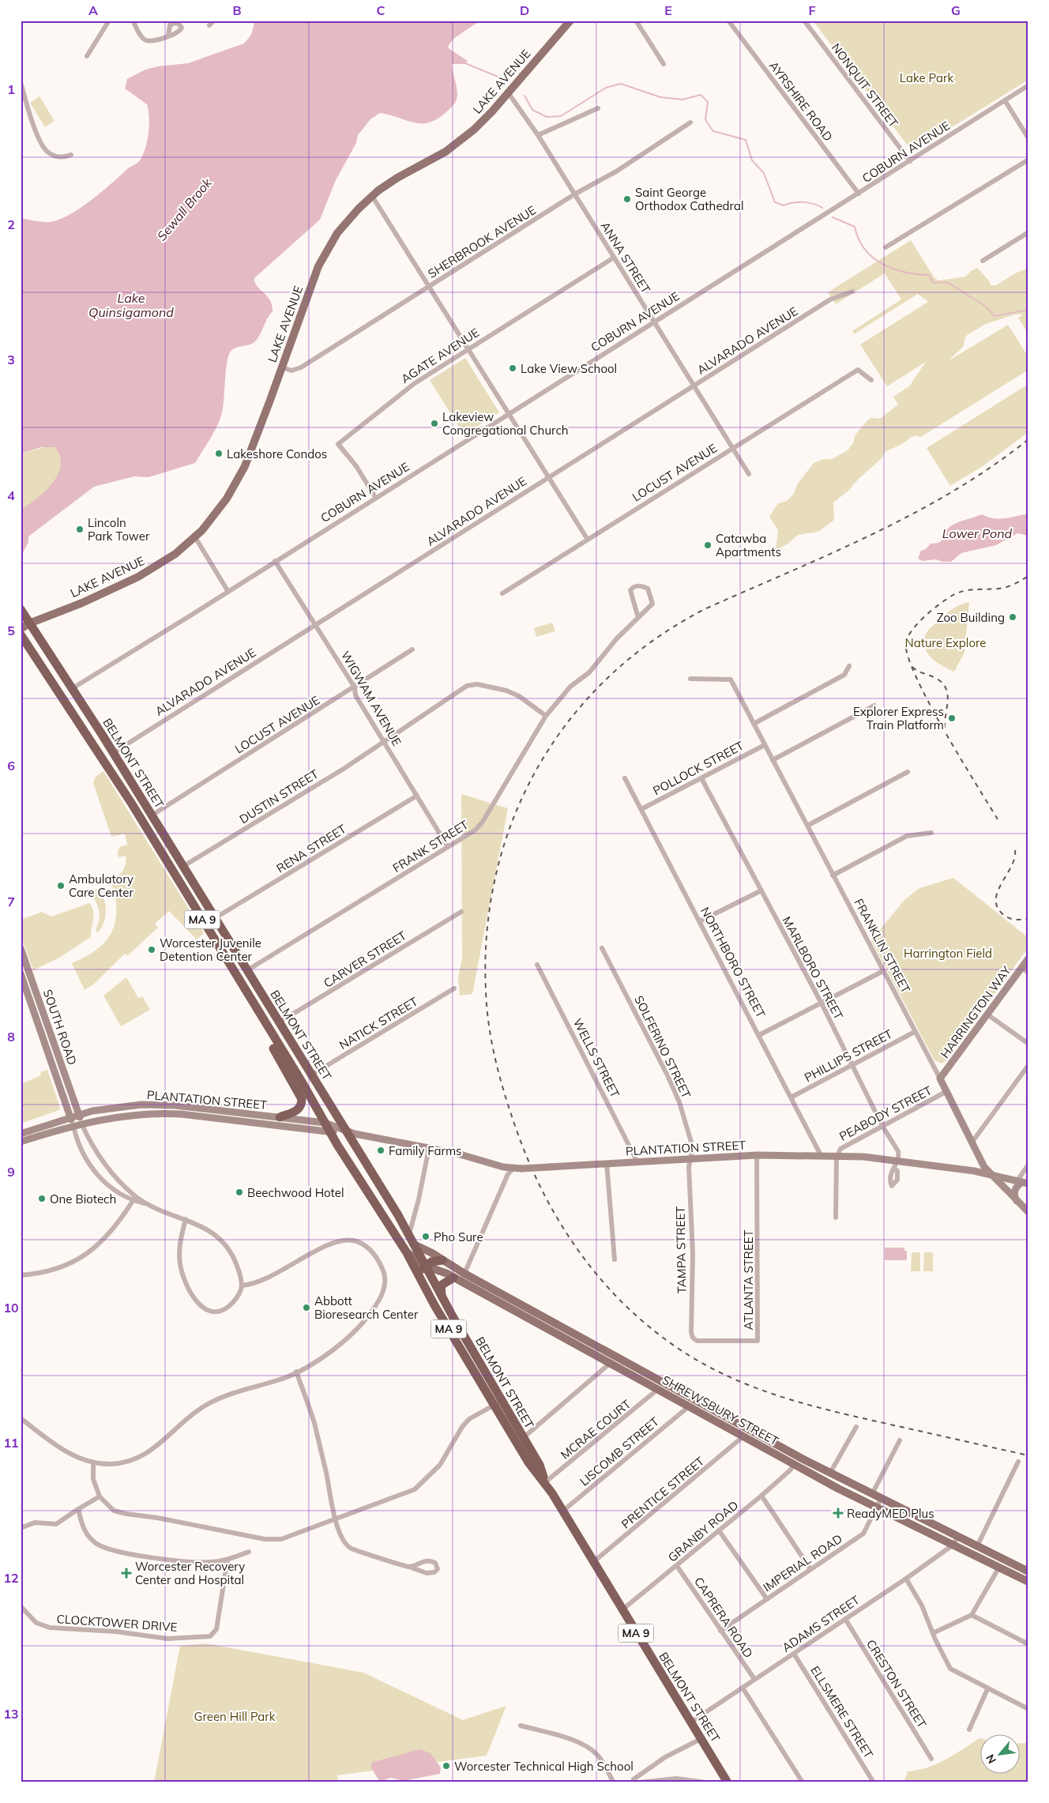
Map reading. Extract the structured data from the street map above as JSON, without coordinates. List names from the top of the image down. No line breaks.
{"streets":{"highway":["BELMONT STREET","MA 9"],"main road":["LAKE AVENUE","FRANKLIN STREET","HARRINGTON WAY","SOUTH ROAD","PLANTATION STREET","SHREWSBURY STREET"],"street":["NONQUIT STREET","AYRSHIRE ROAD","COBURN AVENUE","SHERBROOK AVENUE","ANNA STREET","ALVARADO AVENUE","AGATE AVENUE","LOCUST AVENUE","WIGWAM AVENUE","POLLOCK STREET","DUSTIN STREET","FRANK STREET","RENA STREET","CARVER STREET","NORTHBORO STREET","MARLBORO STREET","NATICK STREET","SOLFERINO STREET","PHILLIPS STREET","WELLS STREET","PEABODY STREET","TAMPA STREET","ATLANTA STREET","MCRAE COURT","LISCOMB STREET","PRENTICE STREET","GRANBY ROAD","IMPERIAL ROAD","CAPRERA ROAD","CLOCKTOWER DRIVE","ADAMS STREET","CRESTON STREET","ELLSMERE STREET"]},"crossings":[["LAKE AVENUE","SHERBROOK AVENUE"],["LAKE AVENUE","ANNA STREET"],["LAKE AVENUE","BELMONT STREET"],["NONQUIT STREET","COBURN AVENUE"],["AYRSHIRE ROAD","COBURN AVENUE"],["COBURN AVENUE","ANNA STREET"],["COBURN AVENUE","AGATE AVENUE"],["COBURN AVENUE","WIGWAM AVENUE"],["COBURN AVENUE","BELMONT STREET"],["SHERBROOK AVENUE","ANNA STREET"],["ANNA STREET","ALVARADO AVENUE"],["ANNA STREET","AGATE AVENUE"],["ANNA STREET","LOCUST AVENUE"],["ALVARADO AVENUE","WIGWAM AVENUE"],["ALVARADO AVENUE","BELMONT STREET"],["LOCUST AVENUE","WIGWAM AVENUE"],["LOCUST AVENUE","BELMONT STREET"],["WIGWAM AVENUE","DUSTIN STREET"],["WIGWAM AVENUE","FRANK STREET"],["WIGWAM AVENUE","RENA STREET"],["BELMONT STREET","DUSTIN STREET"],["BELMONT STREET","FRANK STREET"],["BELMONT STREET","RENA STREET"],["BELMONT STREET","CARVER STREET"],["BELMONT STREET","NATICK STREET"],["BELMONT STREET","PLANTATION STREET"],["BELMONT STREET","SHREWSBURY STREET"],["BELMONT STREET","MCRAE COURT"],["BELMONT STREET","LISCOMB STREET"],["BELMONT STREET","PRENTICE STREET"],["BELMONT STREET","GRANBY ROAD"],["BELMONT STREET","ADAMS STREET"],["POLLOCK STREET","FRANKLIN STREET"],["POLLOCK STREET","NORTHBORO STREET"],["POLLOCK STREET","MARLBORO STREET"],["DUSTIN STREET","FRANK STREET"],["FRANKLIN STREET","HARRINGTON WAY"],["FRANKLIN STREET","PHILLIPS STREET"],["FRANKLIN STREET","PLANTATION STREET"],["FRANKLIN STREET","PEABODY STREET"],["NORTHBORO STREET","PHILLIPS STREET"],["NORTHBORO STREET","PLANTATION STREET"],["MARLBORO STREET","PHILLIPS STREET"],["MARLBORO STREET","PLANTATION STREET"],["MARLBORO STREET","PEABODY STREET"],["SOUTH ROAD","PLANTATION STREET"],["SOLFERINO STREET","PLANTATION STREET"],["SOLFERINO STREET","TAMPA STREET"],["WELLS STREET","PLANTATION STREET"],["PLANTATION STREET","PEABODY STREET"],["PLANTATION STREET","TAMPA STREET"],["PLANTATION STREET","ATLANTA STREET"],["TAMPA STREET","ATLANTA STREET"],["SHREWSBURY STREET","MCRAE COURT"],["SHREWSBURY STREET","LISCOMB STREET"],["SHREWSBURY STREET","PRENTICE STREET"],["SHREWSBURY STREET","GRANBY ROAD"],["SHREWSBURY STREET","IMPERIAL ROAD"],["SHREWSBURY STREET","ADAMS STREET"],["GRANBY ROAD","CAPRERA ROAD"],["IMPERIAL ROAD","CAPRERA ROAD"],["CAPRERA ROAD","ADAMS STREET"],["ADAMS STREET","CRESTON STREET"],["ADAMS STREET","ELLSMERE STREET"]],"water":["Sewall Brook","Lake Quinsigamond","Lower Pond"],"parks":["Lake Park","Nature Explore","Harrington Field","Green Hill Park"],"places":{"other":["Saint George Orthodox Cathedral","Lake View School","Lakeview Congregational Church","Lakeshore Condos","Lincoln Park Tower","Catawba Apartments","Zoo Building","Explorer Express Train Platform","Ambulatory Care Center","Worcester Juvenile Detention Center","Family Farms","Beechwood Hotel","One Biotech","Pho Sure","Abbott Bioresearch Center","Worcester Technical High School"],"health":["ReadyMED Plus","Worcester Recovery Center and Hospital"]},"north":"bottom left","grid":{"columns":["A","B","C","D","E","F","G"],"rows":["1","2","3","4","5","6","7","8","9","10","11","12","13"]}}
